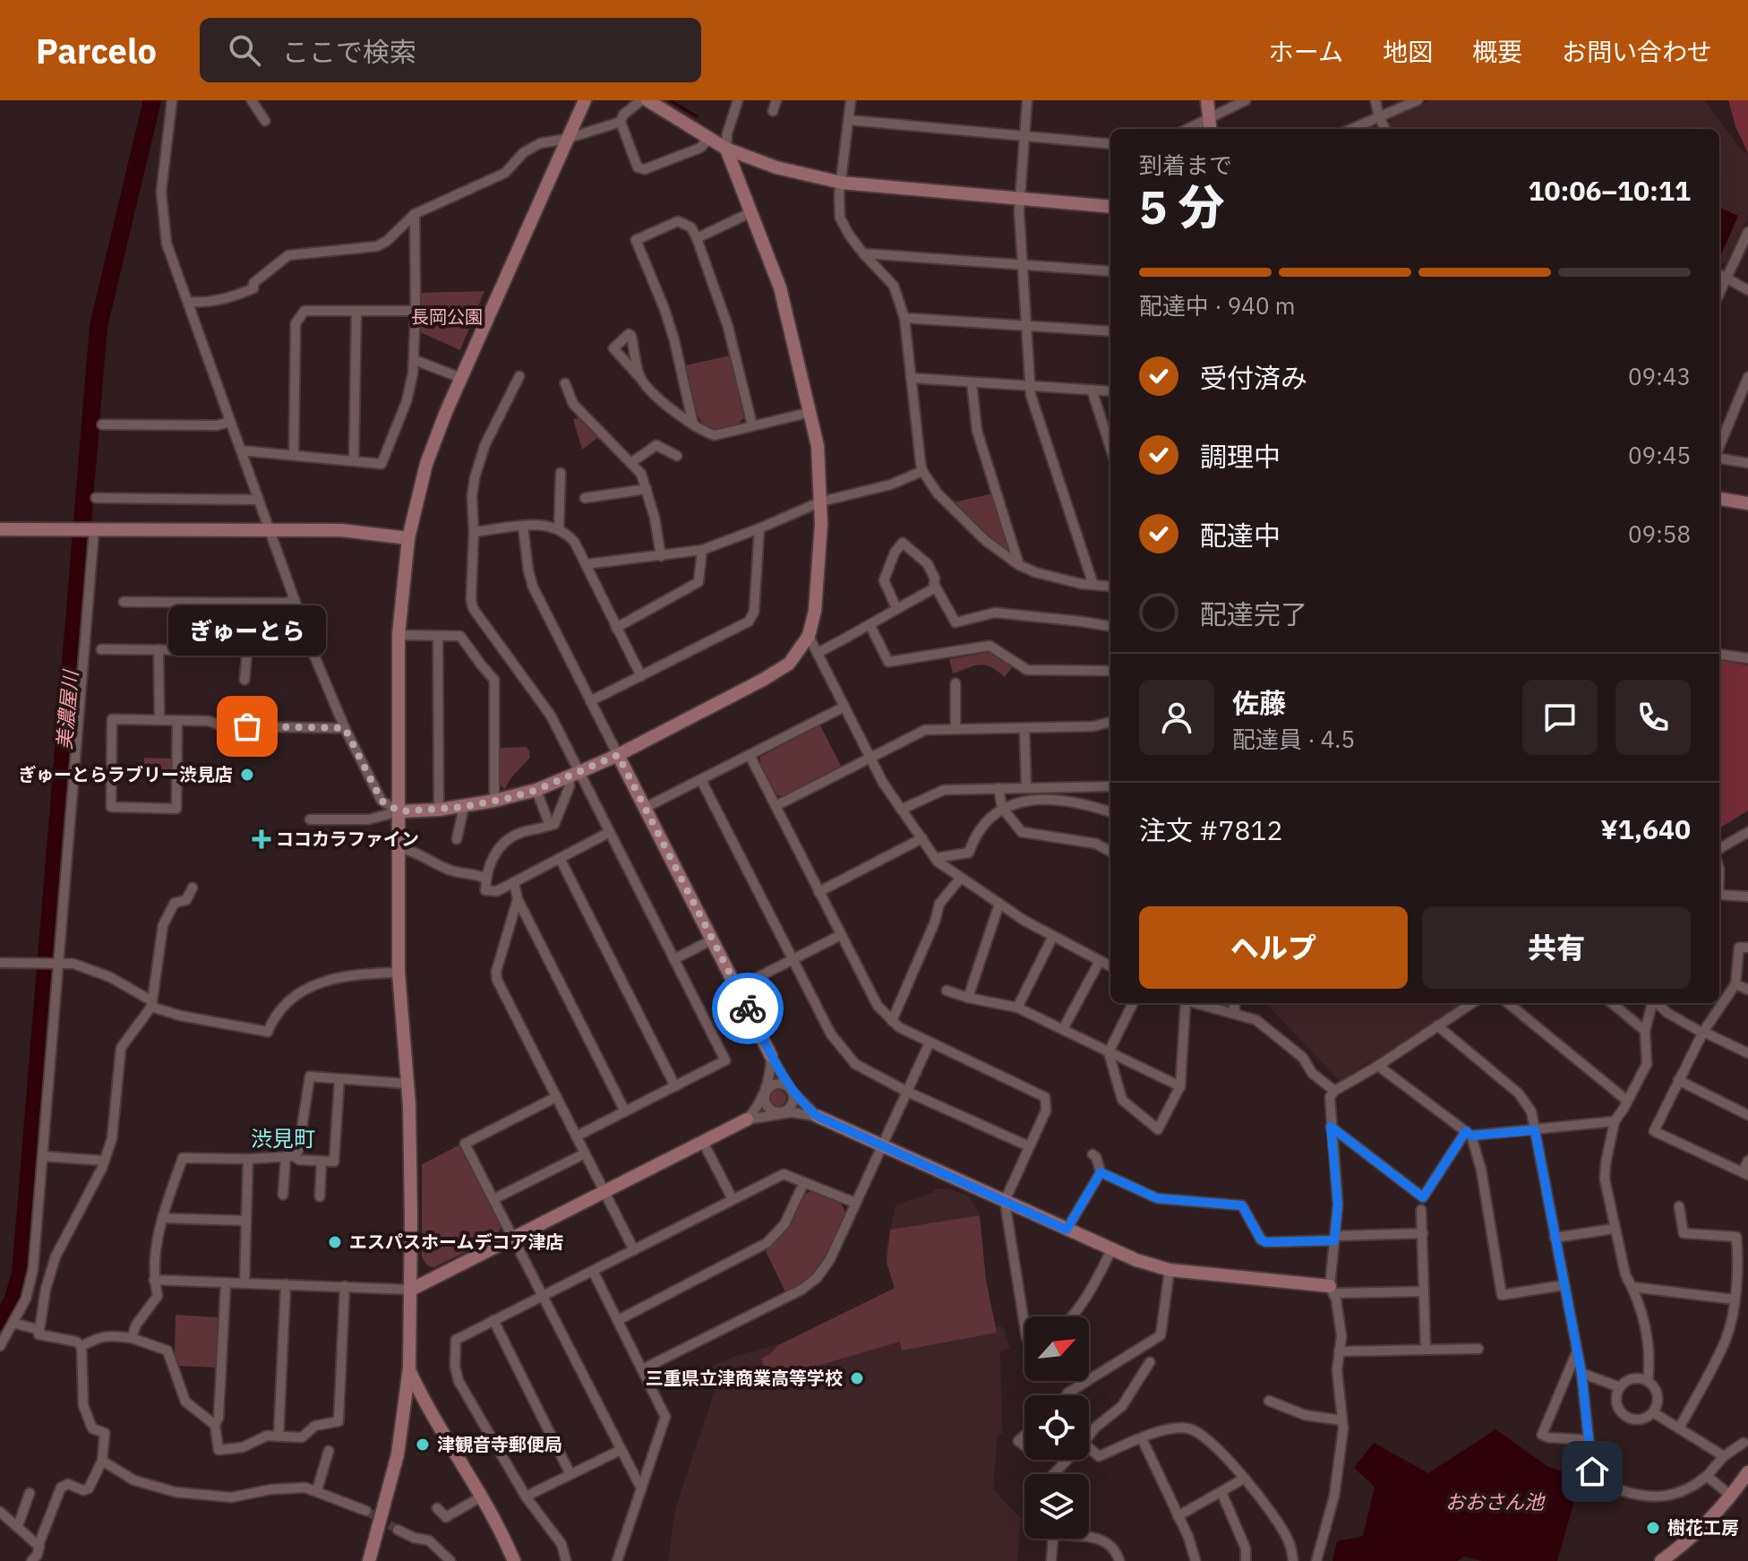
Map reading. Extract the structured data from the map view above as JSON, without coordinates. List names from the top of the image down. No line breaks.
{"districts":["渋見町"],"water":["美濃屋川","おおさん池"],"parks":["長岡公園"],"places":{"other":["ぎゅーとら","ぎゅーとらラブリー渋見店","エスパスホームデコア津店","三重県立津商業高等学校","津観音寺郵便局","樹花工房"],"health":["ココカラファイン"]},"north":"top right","page":{"header":"Parcelo","search":"ここで検索","nav":["ホーム","地図","概要","お問い合わせ"],"heading":["5 分","到着まで","10:06–10:11"],"panel":["佐藤","配達員 · 4.5","注文 #7812","¥1,640"],"bar":"配達中 · 940 m","list":[["受付済み","09:43"],["調理中","09:45"],["配達中","09:58"],"配達完了"],"bubble":"ぎゅーとら","buttons":["ヘルプ","共有"]}}
